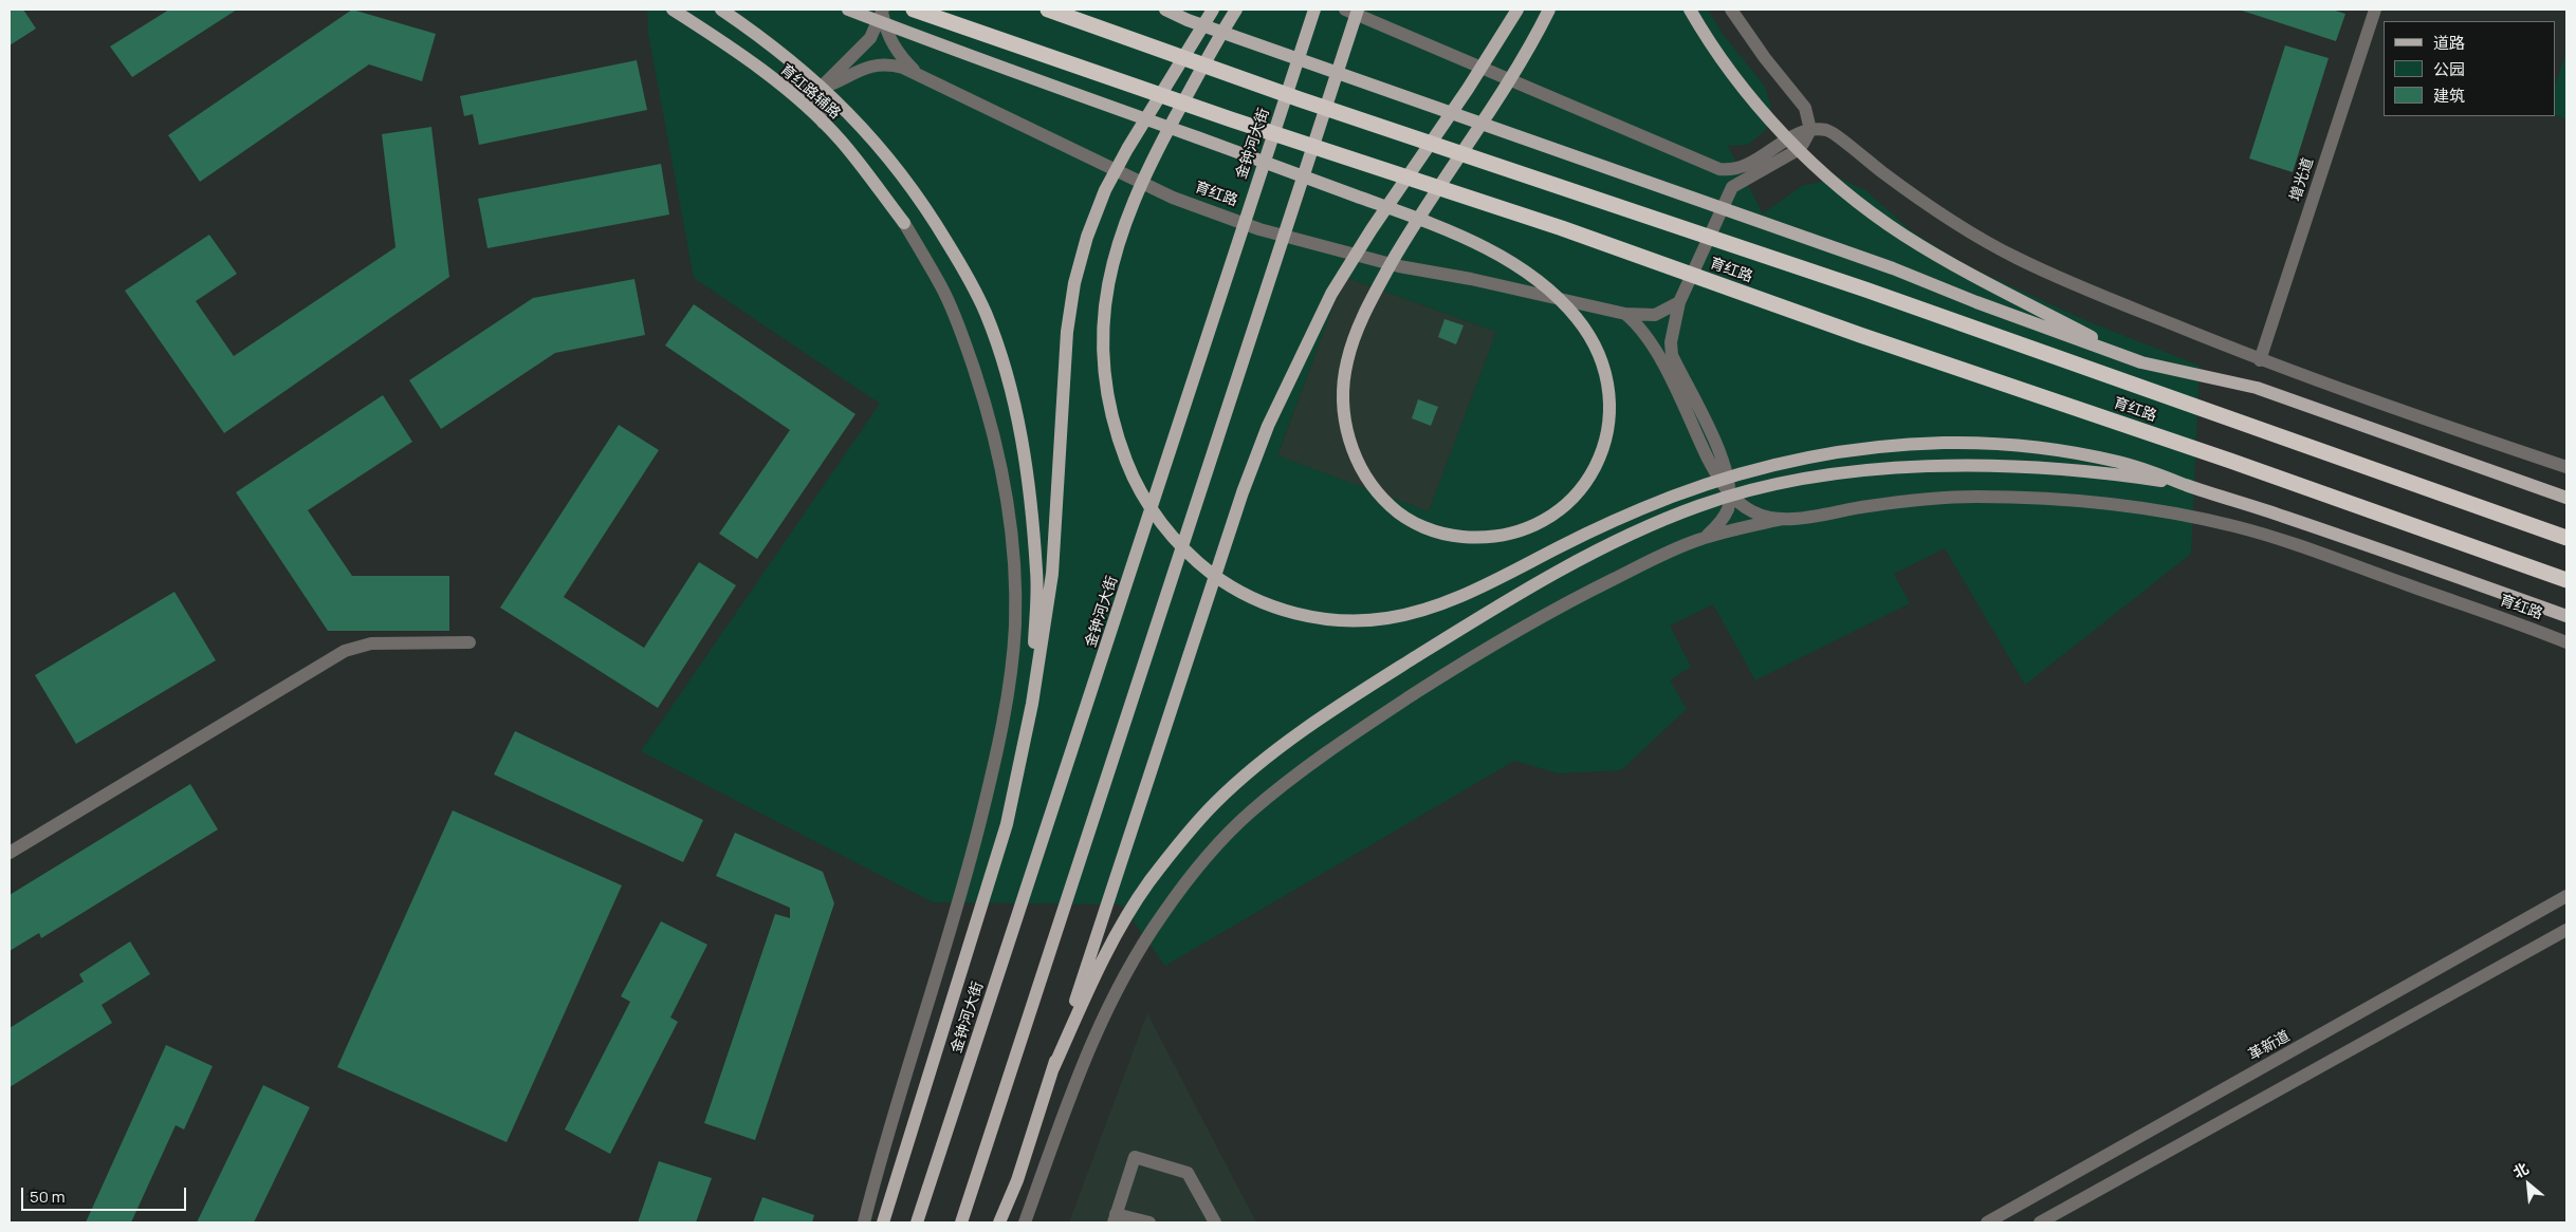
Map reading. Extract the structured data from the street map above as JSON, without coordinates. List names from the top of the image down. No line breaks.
{"streets":{"highway":["育红路"],"main road":["育红路辅路","金钟河大街"],"street":["增光道","革新道"]},"crossings":[["育红路辅路","育红路"]],"legend":["道路","公园","建筑"],"scale_bar":"50 m","north":"top left"}
